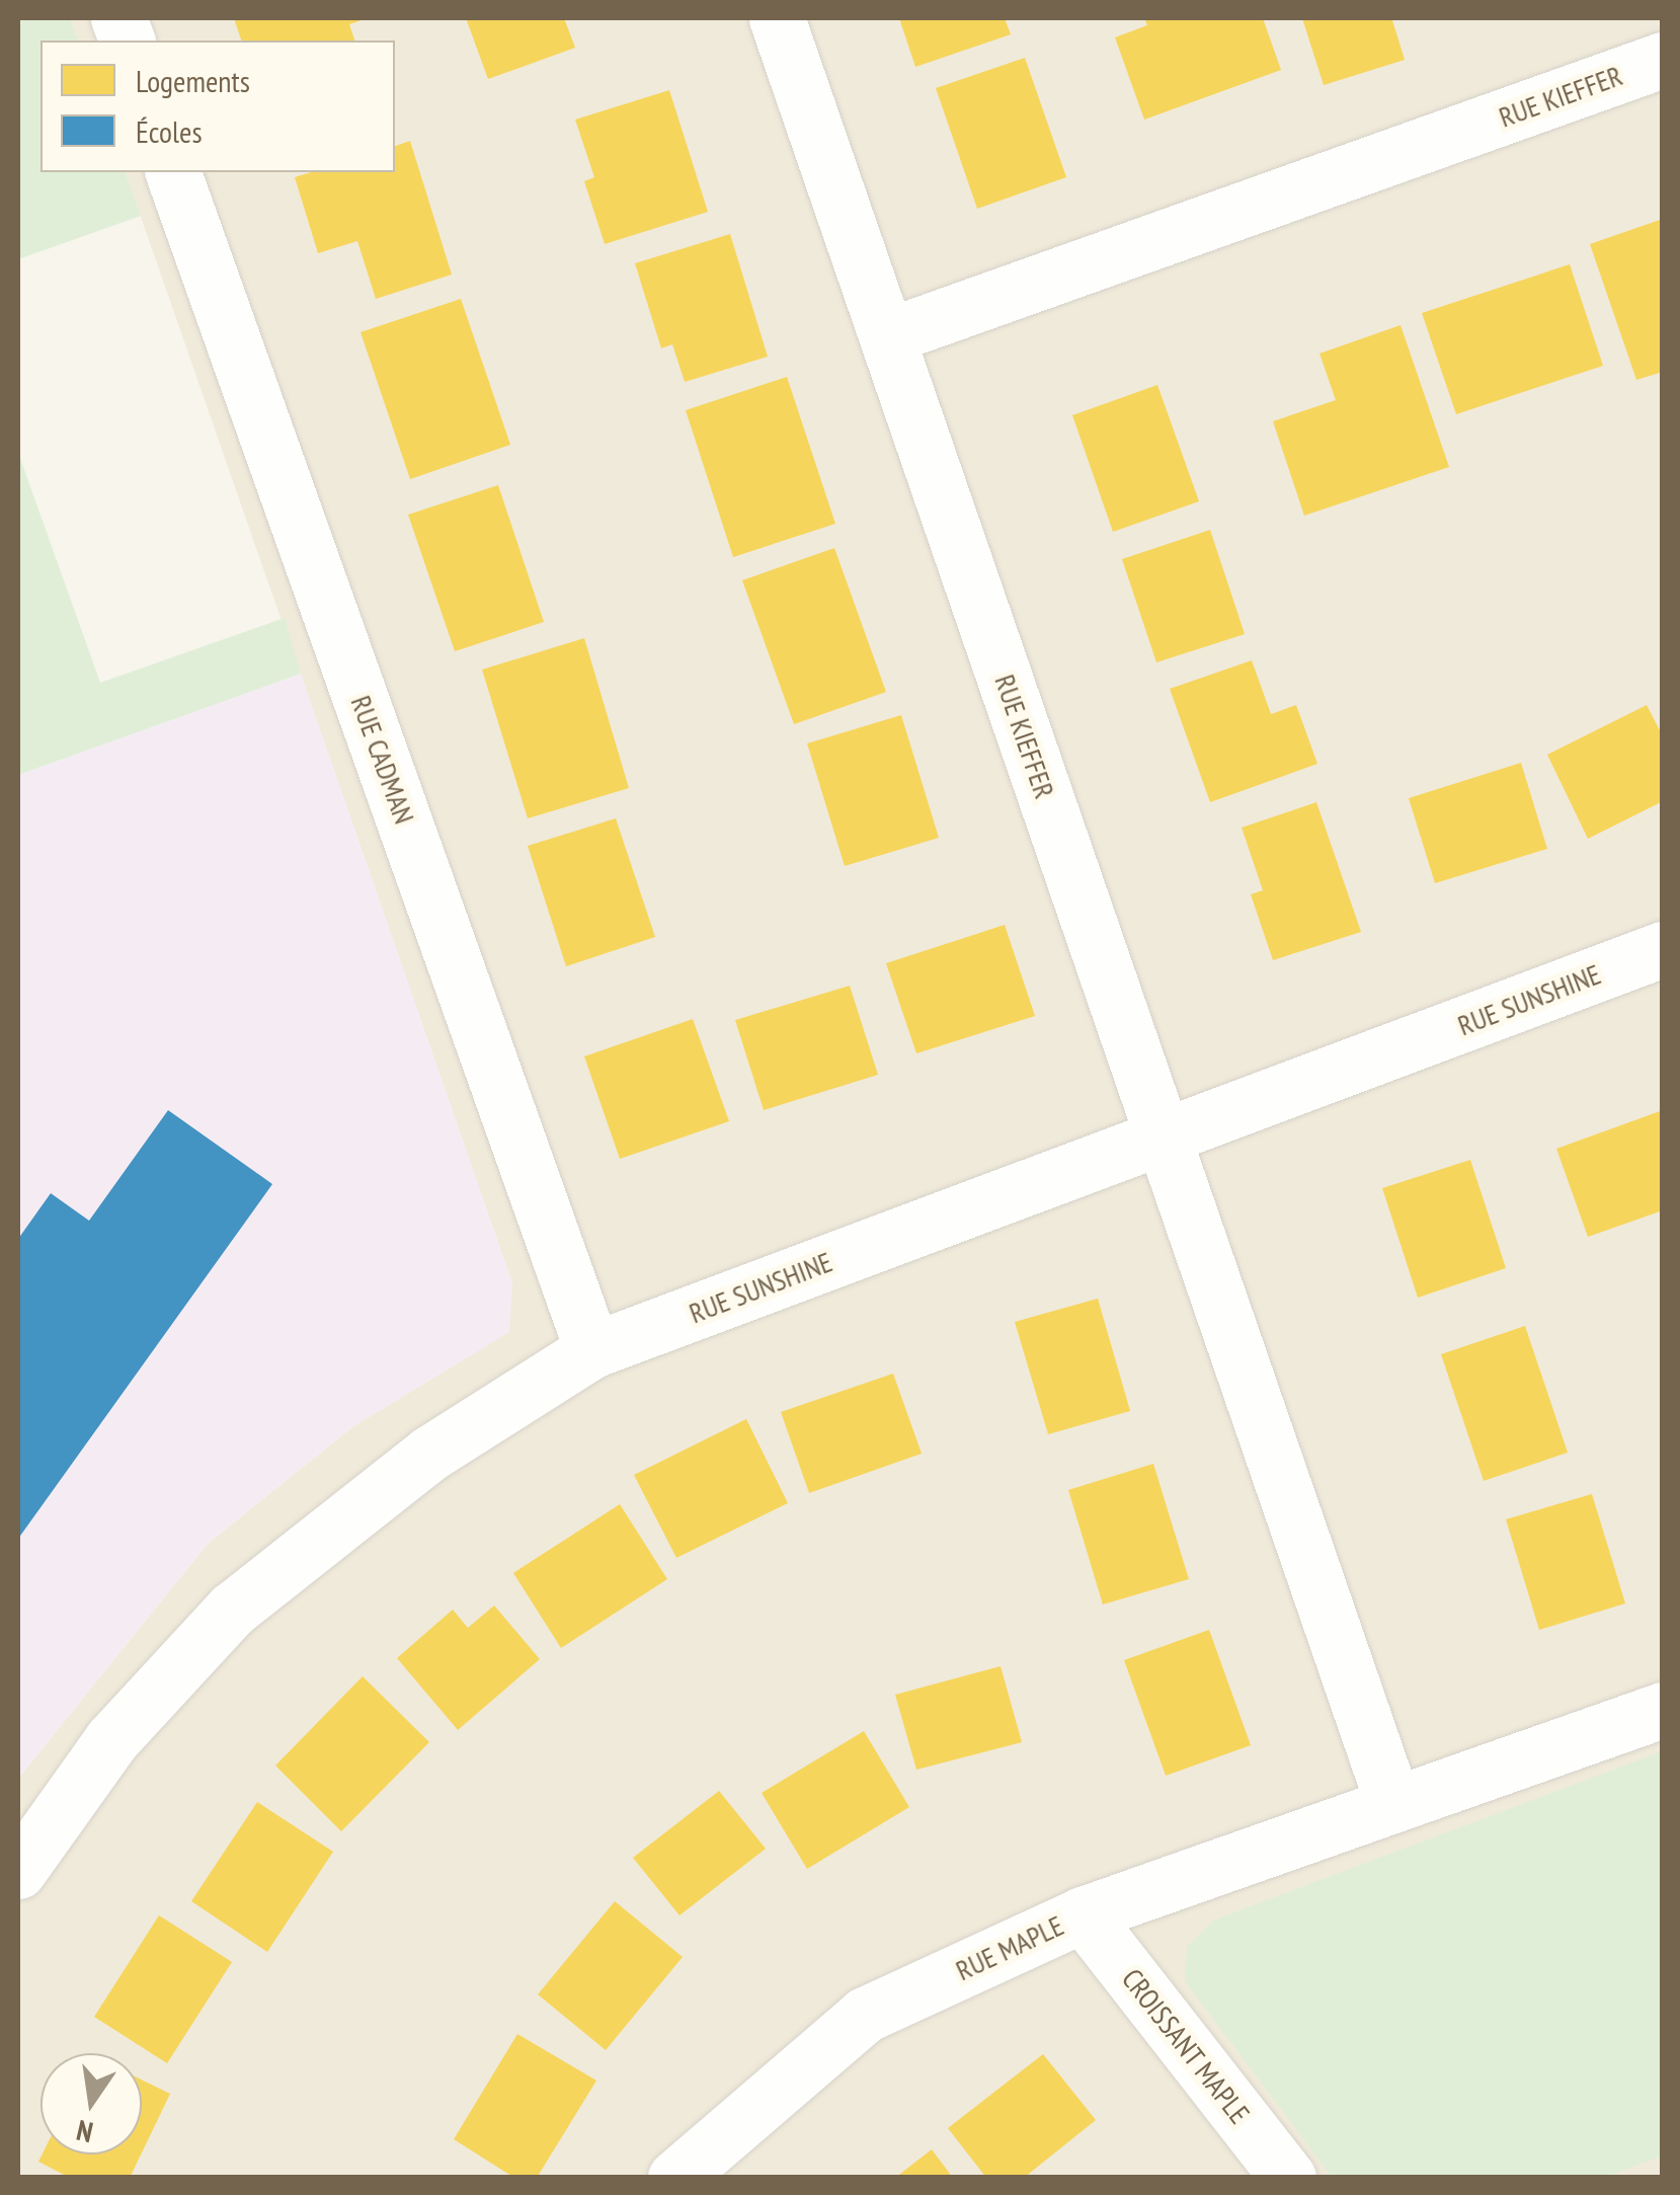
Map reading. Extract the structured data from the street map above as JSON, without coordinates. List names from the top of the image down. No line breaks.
{"streets":{"street":["RUE KIEFFER","RUE CADMAN","RUE SUNSHINE","RUE MAPLE","CROISSANT MAPLE"]},"crossings":[["RUE KIEFFER","RUE SUNSHINE"],["RUE CADMAN","RUE SUNSHINE"],["RUE MAPLE","CROISSANT MAPLE"]],"legend":["Logements","Écoles"],"north":"bottom"}
